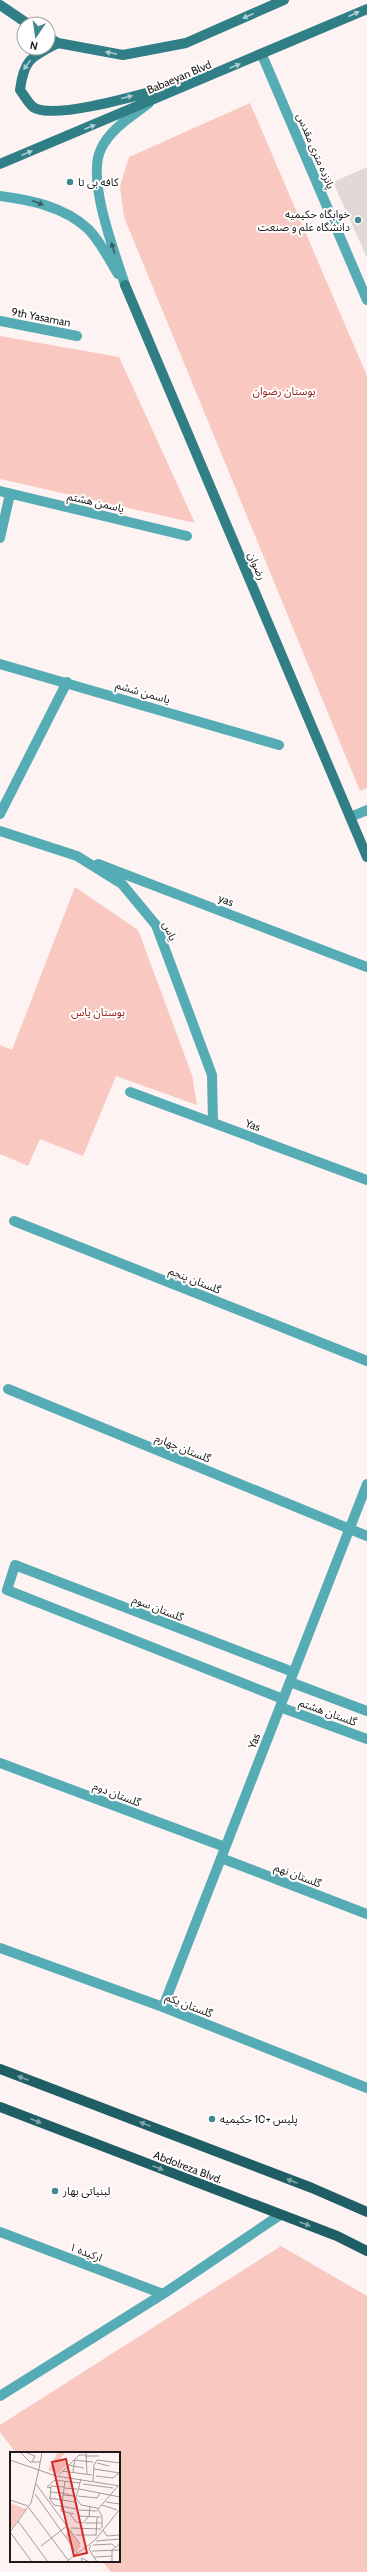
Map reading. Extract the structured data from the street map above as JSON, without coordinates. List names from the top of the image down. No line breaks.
{"streets":{"main road":["Babaeyan Blvd","رضوان","Abdolreza Blvd."],"street":["پانزده متری مقدس","9th Yasaman","یاسمن هشتم","یاسمن ششم","yas","یاس","Yas","گلستان پنجم","گلستان چهارم","گلستان سوم","گلستان هشتم","گلستان دوم","گلستان نهم","گلستان یکم","ارکیده ۱"]},"crossings":[["Babaeyan Blvd","پانزده متری مقدس"],["yas","یاس"],["یاس","Yas"],["Yas","گلستان چهارم"],["Yas","گلستان سوم"],["Yas","گلستان هشتم"],["Yas","گلستان دوم"],["Yas","گلستان نهم"],["Yas","گلستان یکم"],["گلستان سوم","گلستان هشتم"]],"parks":["بوستان رضوان","بوستان یاس"],"places":["کافه بی تا","خوابگاه حکیمیه دانشگاه علم و صنعت","پلیس +10 حکیمیه","لبنیاتی بهار"],"north":"bottom"}
